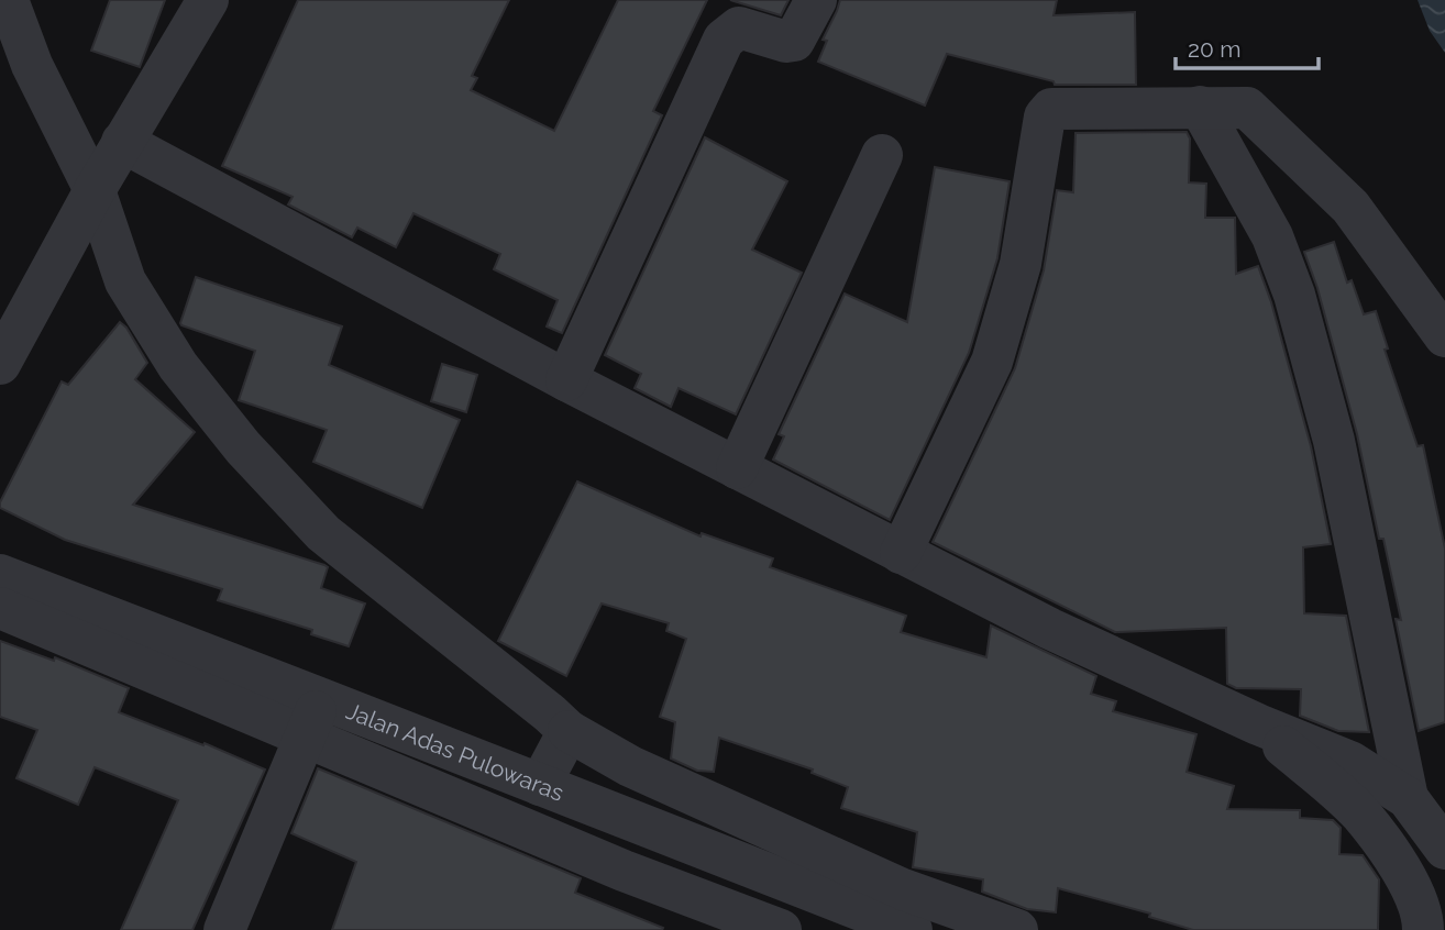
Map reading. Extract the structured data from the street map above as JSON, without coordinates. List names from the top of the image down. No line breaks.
{"streets":{"street":["Jalan Adas Pulowaras"]},"scale_bar":"20 m"}
